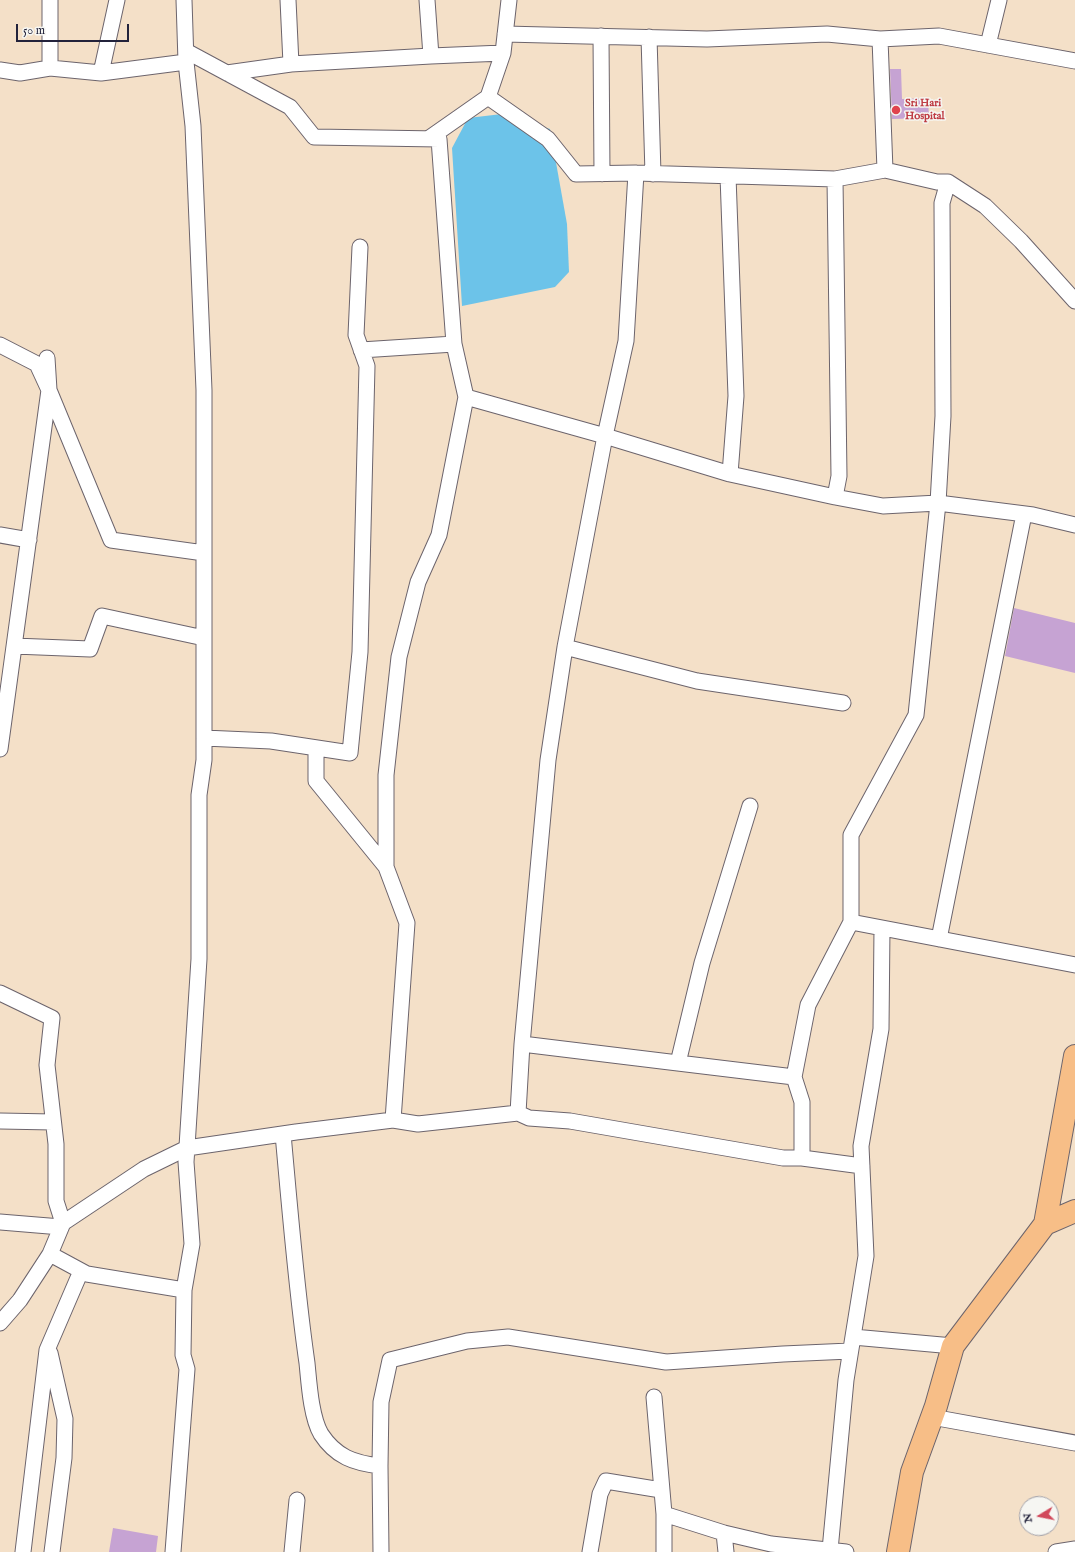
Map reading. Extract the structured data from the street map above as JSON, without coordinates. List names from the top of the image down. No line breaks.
{"places":["Sri Hari Hospital"],"scale_bar":"50 m","north":"left"}
